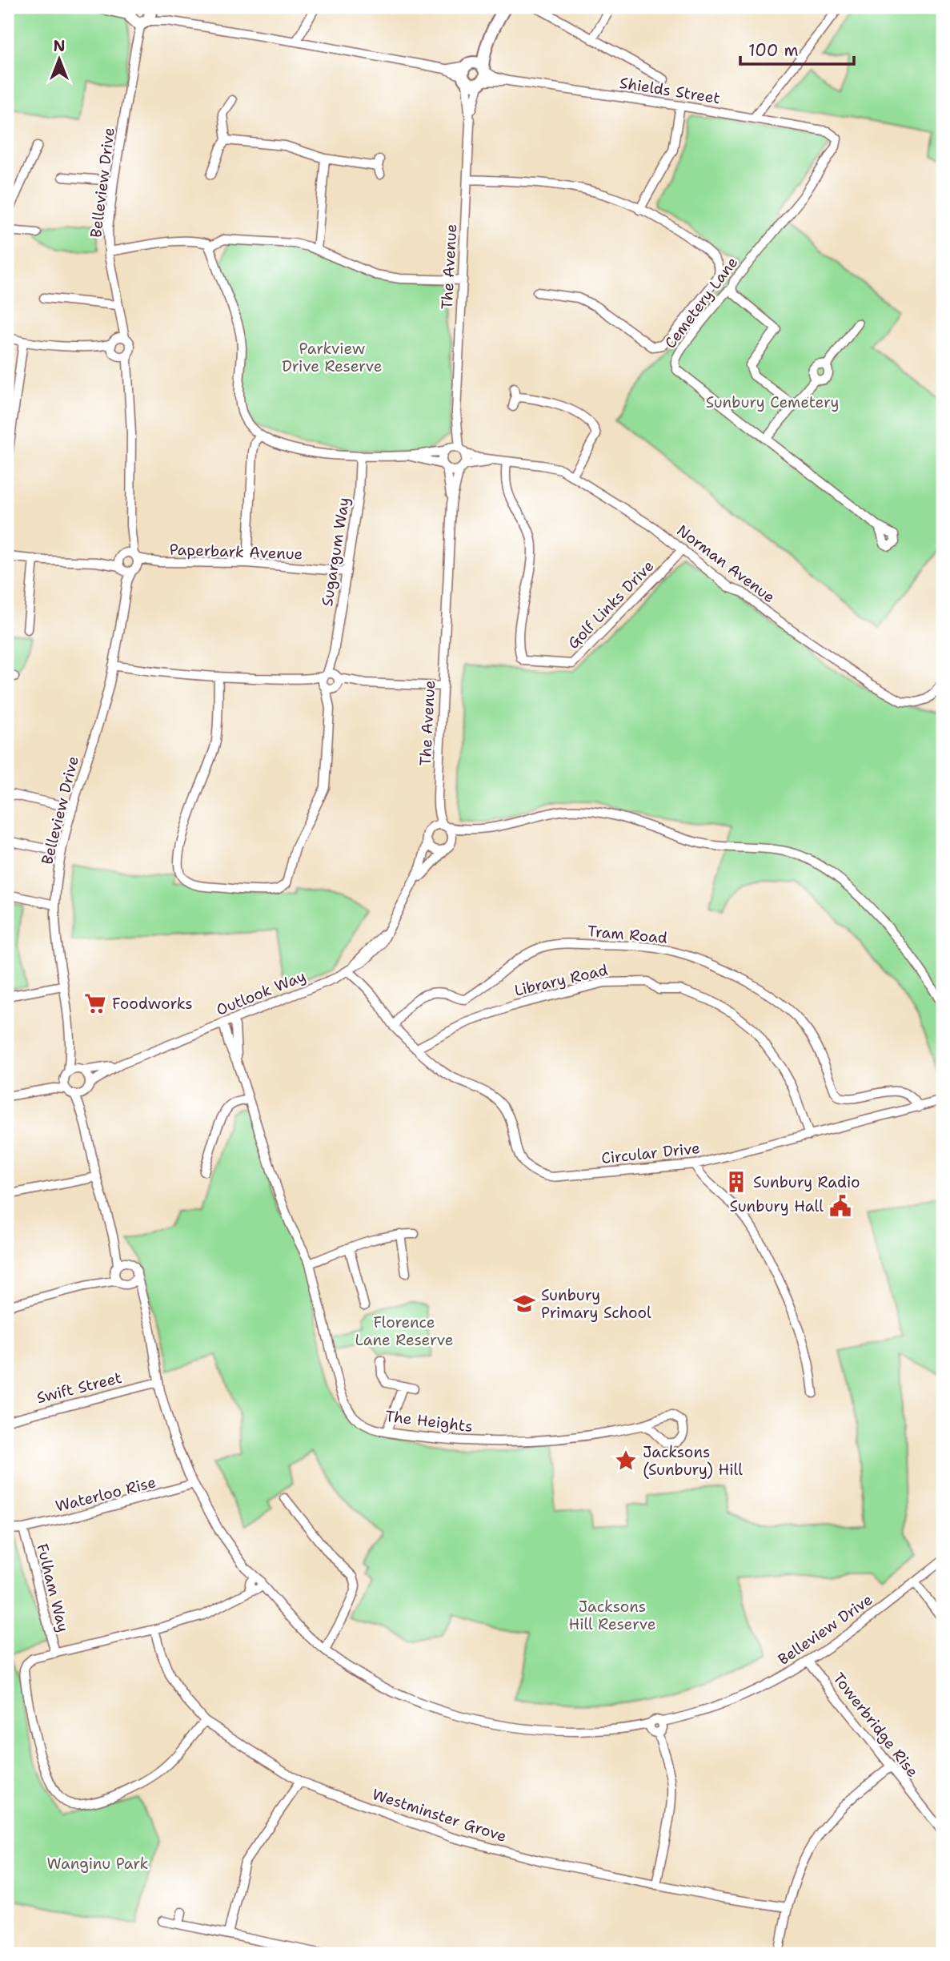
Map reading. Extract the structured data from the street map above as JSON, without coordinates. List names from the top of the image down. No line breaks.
{"streets":{"street":["Shields Street","Belleview Drive","The Avenue","Cemetery Lane","Paperbark Avenue","Sugargum Way","Norman Avenue","Golf Links Drive","Tram Road","Library Road","Outlook Way","Circular Drive","Swift Street","The Heights","Waterloo Rise","Fulham Way","Towerbridge Rise","Westminster Grove"]},"crossings":[["Shields Street","The Avenue"],["Shields Street","Cemetery Lane"],["Belleview Drive","Paperbark Avenue"],["Belleview Drive","Outlook Way"],["Belleview Drive","Swift Street"],["Belleview Drive","Waterloo Rise"],["Belleview Drive","Towerbridge Rise"],["The Avenue","Norman Avenue"],["The Avenue","Outlook Way"],["Paperbark Avenue","Sugargum Way"],["Norman Avenue","Golf Links Drive"],["Tram Road","Circular Drive"],["Library Road","Circular Drive"],["Outlook Way","Circular Drive"],["Outlook Way","The Heights"],["Waterloo Rise","Fulham Way"]],"parks":["Parkview Drive Reserve","Sunbury Cemetery","Florence Lane Reserve","Jacksons Hill Reserve","Wanginu Park"],"places":{"supermarket":["Foodworks"],"building":["Sunbury Radio"],"public building":["Sunbury Hall"],"school or university":["Sunbury Primary School"],"place":["Jacksons (Sunbury) Hill"]},"scale_bar":"100 m","north":"top"}
